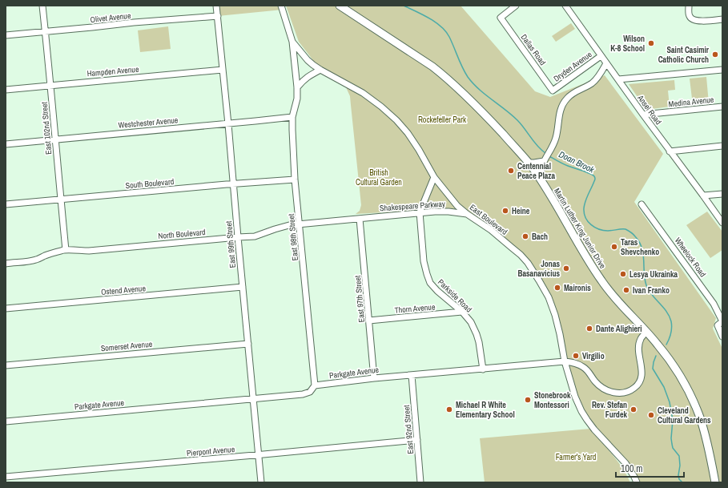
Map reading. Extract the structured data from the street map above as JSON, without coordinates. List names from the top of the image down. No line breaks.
{"streets":{"main road":["Martin Luther King Junior Drive"],"street":["Olivet Avenue","Dallas Road","Dryden Avenue","Hampden Avenue","Medina Avenue","Ansel Road","Westchester Avenue","East 102nd Street","South Boulevard","Shakespeare Parkway","East Boulevard","North Boulevard","East 98th Street","East 99th Street","Wheelock Road","Ostend Avenue","Parkside Road","East 97th Street","Thorn Avenue","Somerset Avenue","Parkgate Avenue","East 92nd Street","Pierpont Avenue"]},"crossings":[["Olivet Avenue","East 102nd Street"],["Olivet Avenue","East 99th Street"],["Dallas Road","Dryden Avenue"],["Dryden Avenue","Ansel Road"],["Hampden Avenue","East 102nd Street"],["Hampden Avenue","East 99th Street"],["Medina Avenue","Ansel Road"],["Westchester Avenue","East 102nd Street"],["Westchester Avenue","East 98th Street"],["Westchester Avenue","East 99th Street"],["East 102nd Street","South Boulevard"],["East 102nd Street","North Boulevard"],["South Boulevard","East 98th Street"],["South Boulevard","East 99th Street"],["Shakespeare Parkway","East Boulevard"],["Shakespeare Parkway","North Boulevard"],["Shakespeare Parkway","Parkside Road"],["Shakespeare Parkway","East 97th Street"],["East Boulevard","East 98th Street"],["East Boulevard","Parkside Road"],["East Boulevard","Parkgate Avenue"],["Martin Luther King Junior Drive","Parkgate Avenue"],["North Boulevard","East 98th Street"],["North Boulevard","East 99th Street"],["North Boulevard","East 97th Street"],["East 98th Street","Parkgate Avenue"],["East 99th Street","Ostend Avenue"],["East 99th Street","Somerset Avenue"],["East 99th Street","Parkgate Avenue"],["East 99th Street","Pierpont Avenue"],["Parkside Road","Thorn Avenue"],["Parkside Road","Parkgate Avenue"],["East 97th Street","Thorn Avenue"],["East 97th Street","Parkgate Avenue"],["Parkgate Avenue","East 92nd Street"],["East 92nd Street","Pierpont Avenue"]],"water":["Doan Brook"],"parks":["Rockefeller Park","British Cultural Garden","Farmer's Yard"],"places":["Wilson K-8 School","Saint Casimir Catholic Church","Centennial Peace Plaza","Heine","Bach","Taras Shevchenko","Jonas Basanavicius","Lesya Ukrainka","Maironis","Ivan Franko","Dante Alighieri","Virgilio","Stonebrook Montessori","Michael R White Elementary School","Rev. Stefan Furdek","Cleveland Cultural Gardens"],"scale_bar":"100 m"}
